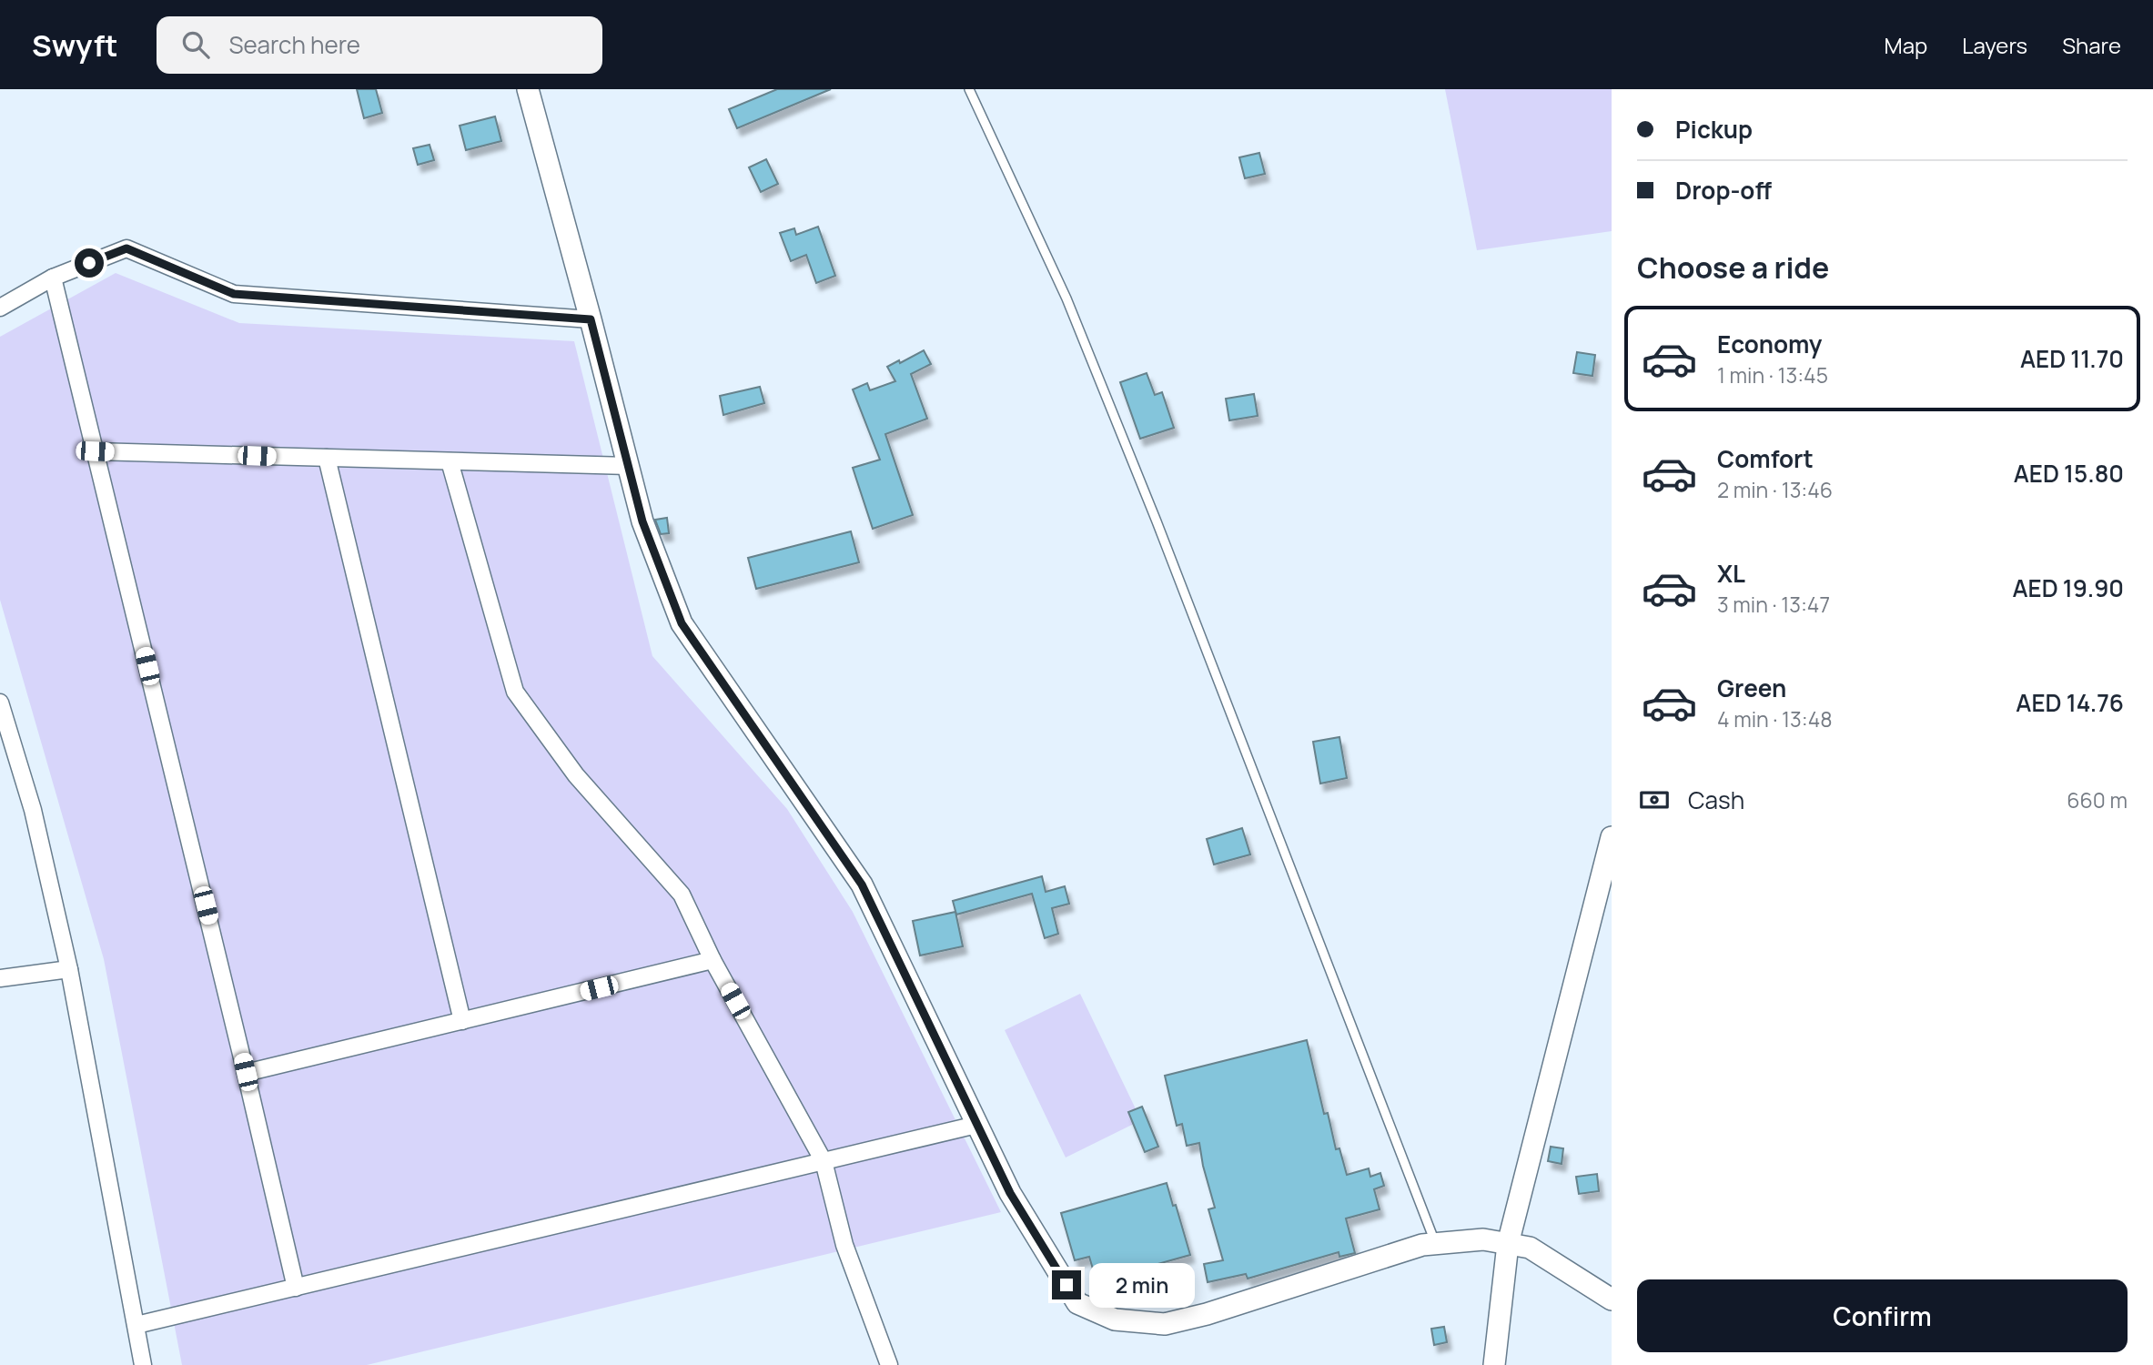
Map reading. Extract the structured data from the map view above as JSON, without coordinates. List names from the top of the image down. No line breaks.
{"page":{"header":"Swyft","search":"Search here","nav":["Map","Layers","Share"],"banner":["Pickup","Drop-off"],"heading":"Choose a ride","list":[{"name":"Economy","note":"1 min · 13:45","value":"AED 11.70"},{"name":"Comfort","note":"2 min · 13:46","value":"AED 15.80"},{"name":"XL","note":"3 min · 13:47","value":"AED 19.90"},{"name":"Green","note":"4 min · 13:48","value":"AED 14.76"}],"pay":["Cash","660 m"],"bubble":"2 min","buttons":"Confirm"}}
